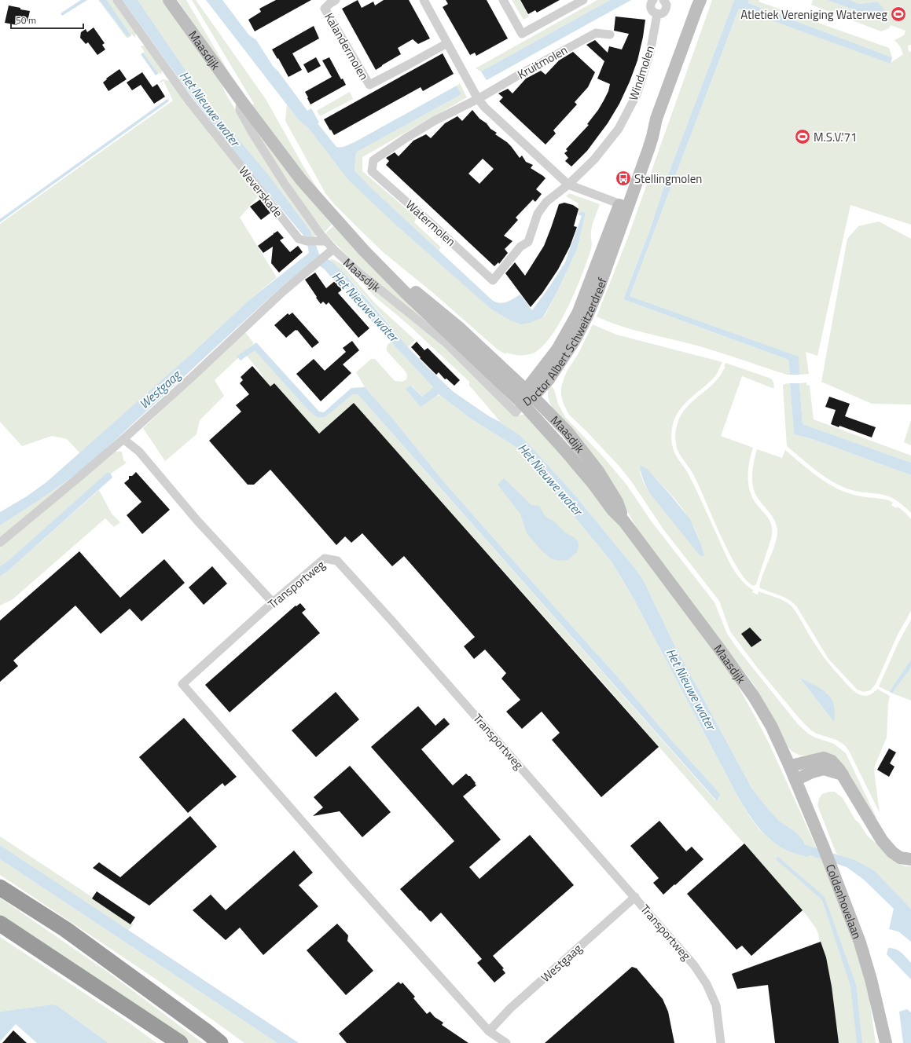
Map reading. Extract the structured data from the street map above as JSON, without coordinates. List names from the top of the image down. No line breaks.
{"streets":{"main road":["Maasdijk","Doctor Albert Schweitzerdreef","Coldenhovelaan"],"street":["Kalandermolen","Kruitmolen","Windmolen","Weverskade","Watermolen","Transportweg","Westgaag"]},"crossings":[["Maasdijk","Weverskade"],["Maasdijk","Doctor Albert Schweitzerdreef"],["Maasdijk","Coldenhovelaan"],["Kruitmolen","Watermolen"],["Windmolen","Watermolen"],["Transportweg","Westgaag"]],"water":["Het Nieuwe water","Westgaag"],"places":{"sports":["Atletiek Vereniging Waterweg","M.S.V.'71"],"bus stop":["Stellingmolen"]},"scale_bar":"50 m"}
